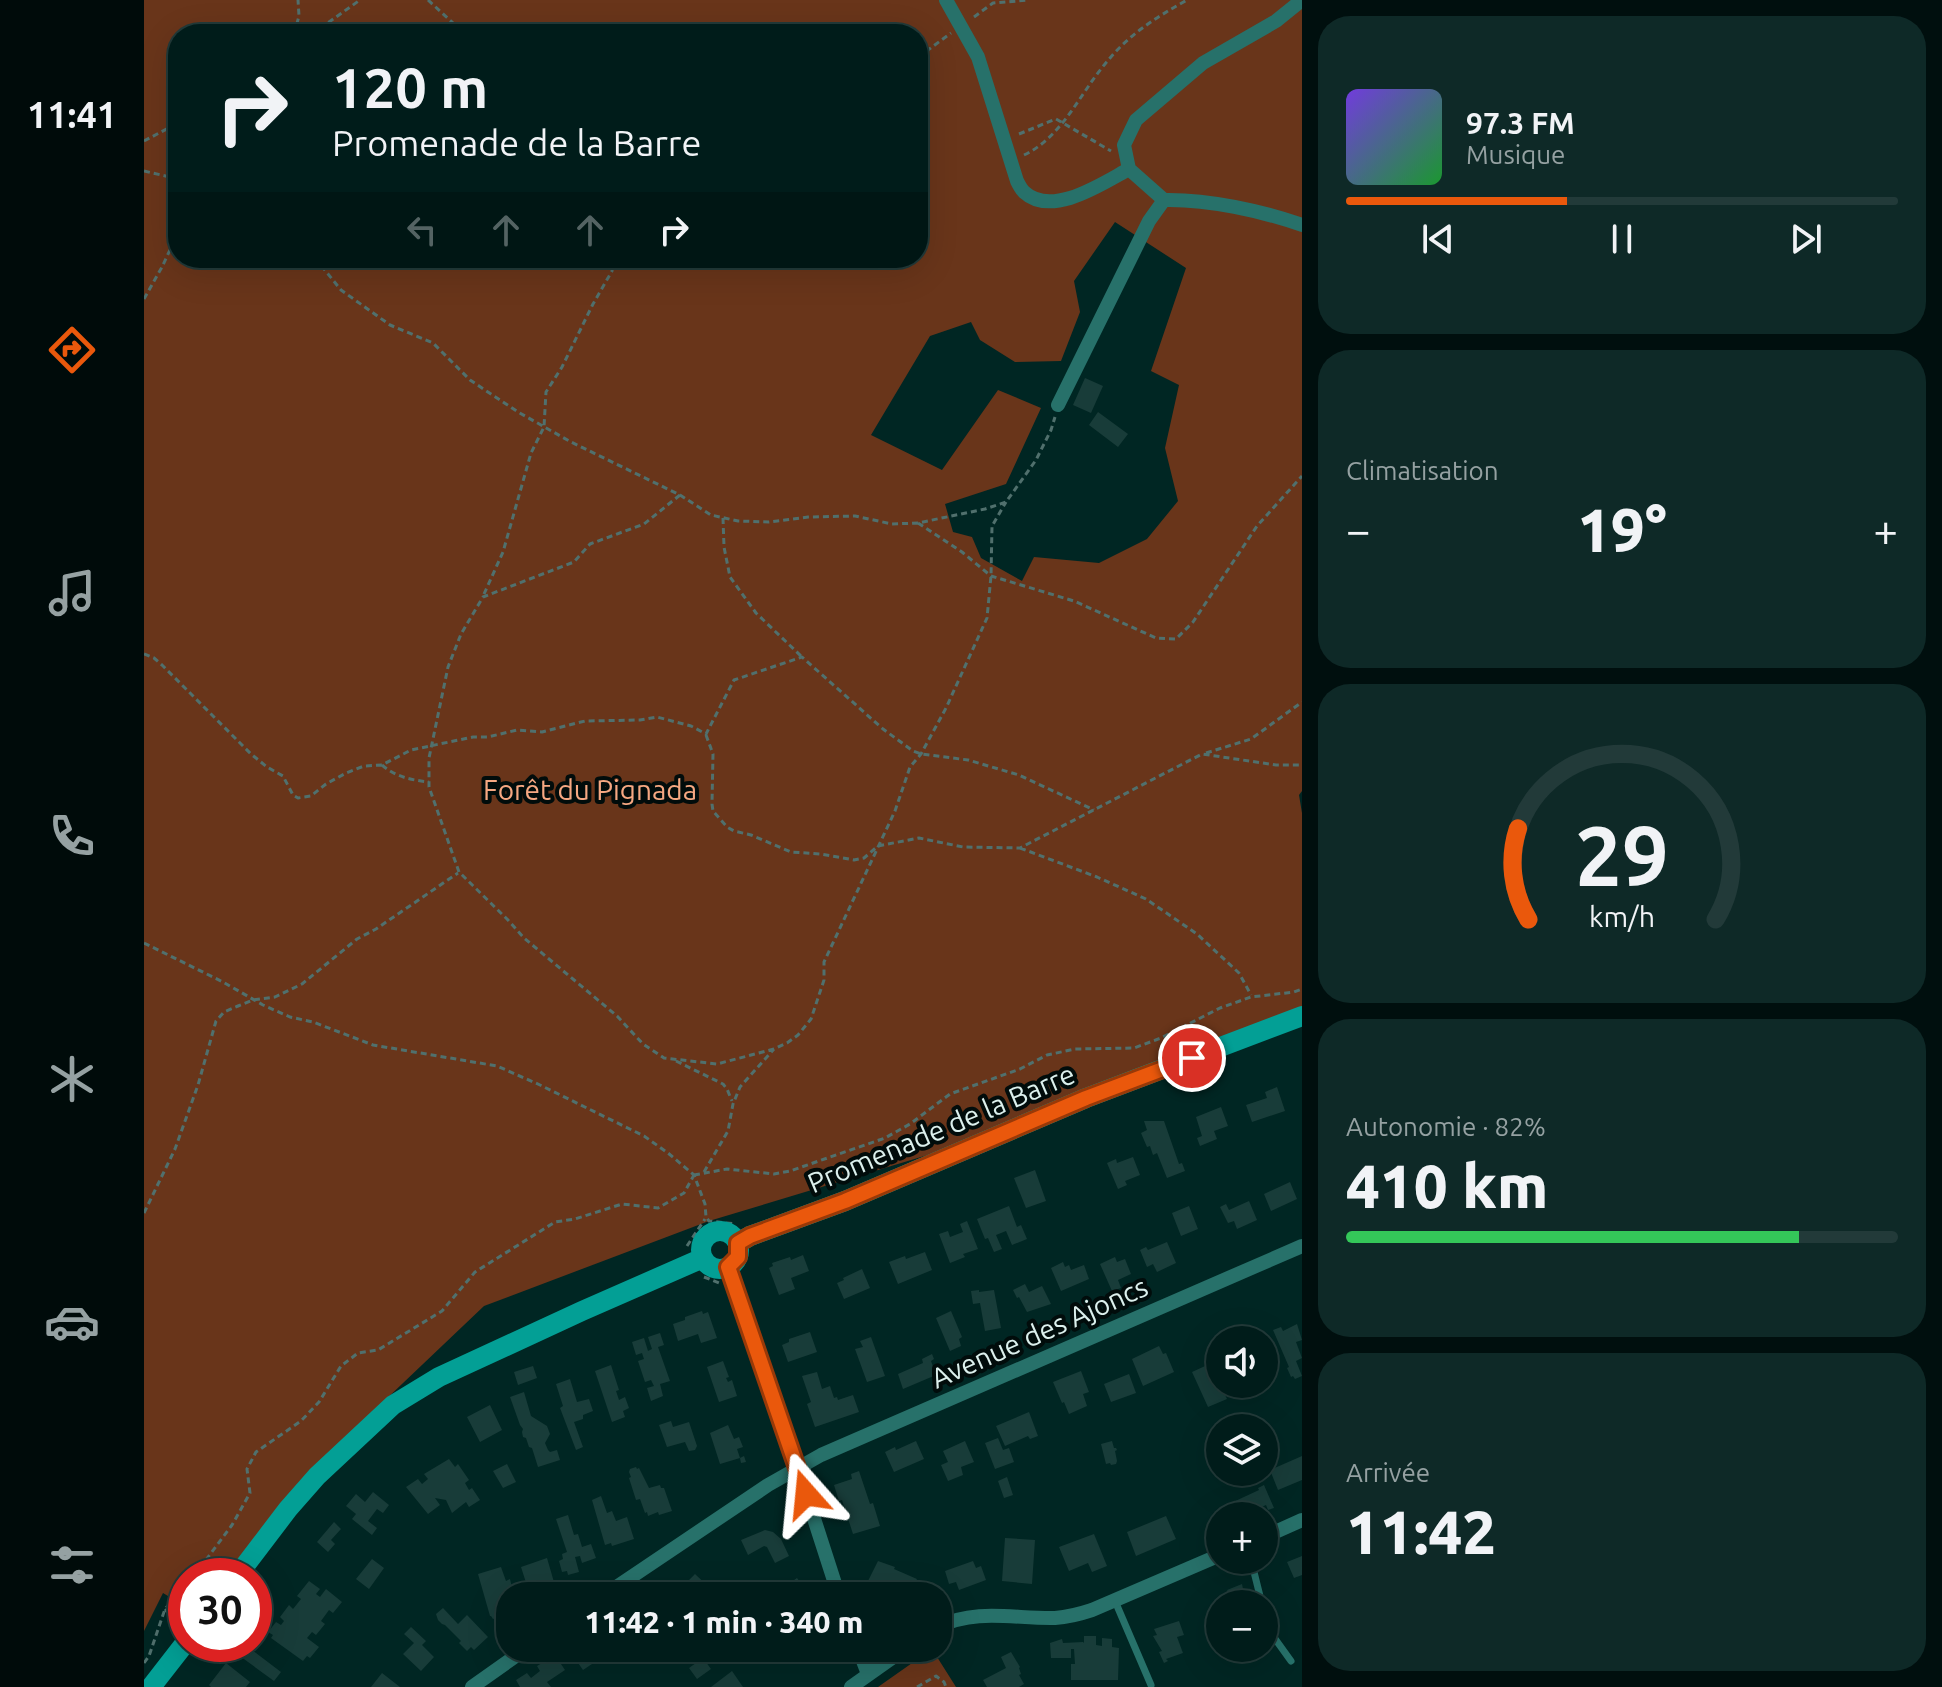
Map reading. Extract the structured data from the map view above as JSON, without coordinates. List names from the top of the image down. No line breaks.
{"streets":{"main road":["Promenade de la Barre"],"street":["Avenue des Ajoncs"]},"parks":["Forêt du Pignada"],"page":{"tabs":"11:41","turn":["120 m","Promenade de la Barre"],"song":["97.3 FM","Musique"],"tile":["Climatisation",["Autonomie · 82%","410 km"],["Arrivée","11:42"]],"heat":["−","19°","+"],"map_buttons":["+","−"],"limit":"30","trip":"11:42 · 1 min · 340 m","gauge":["29","km/h"]}}
